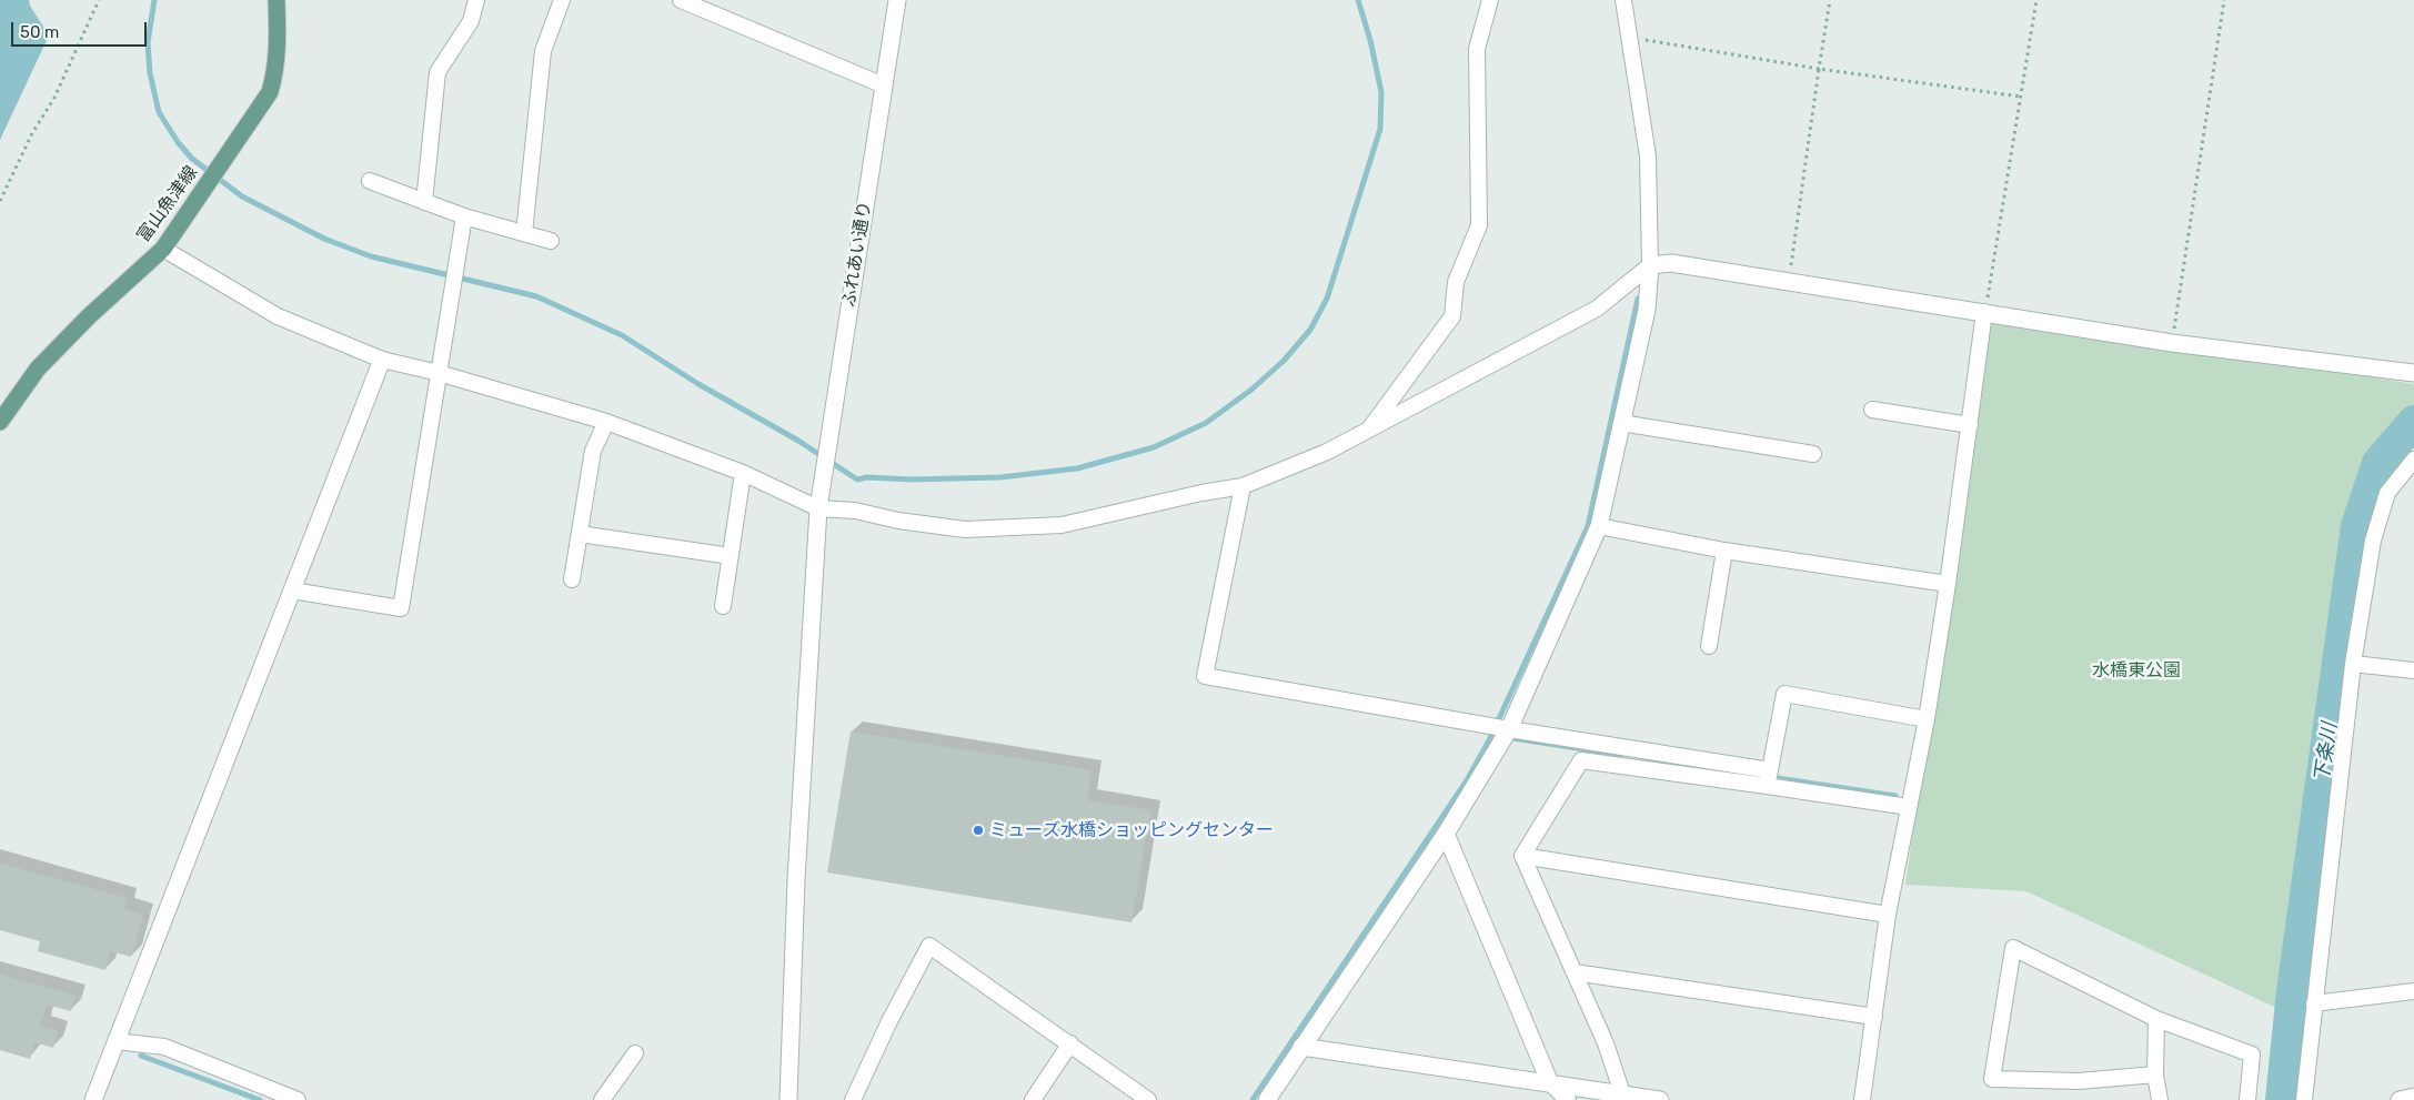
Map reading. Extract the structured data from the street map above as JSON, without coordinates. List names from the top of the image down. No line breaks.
{"streets":{"main road":["富山魚津線"],"street":["ふれあい通り"]},"water":["下条川"],"parks":["水橋東公園"],"places":["ミューズ水橋ショッピングセンター"],"scale_bar":"50 m"}
